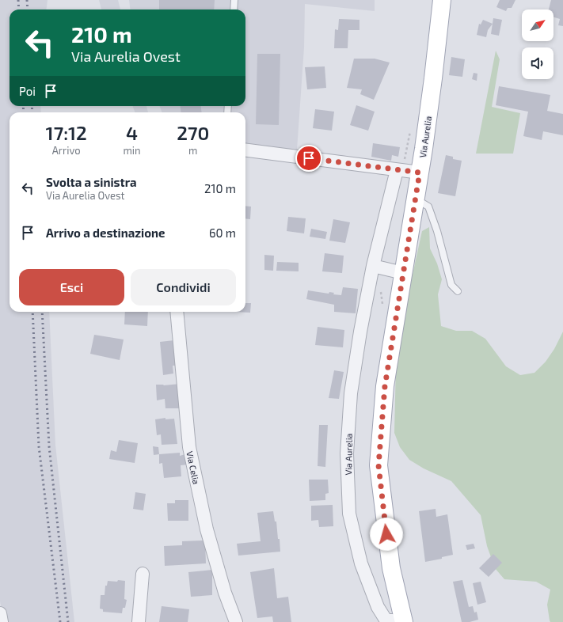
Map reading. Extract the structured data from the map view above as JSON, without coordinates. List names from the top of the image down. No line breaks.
{"streets":{"main road":["Via Aurelia"],"street":["Via Celia"]},"north":"top right","page":{"turn":["210 m","Via Aurelia Ovest"],"then":"Poi","eta":["17:12","Arrivo","4","min","270","m"],"list":[{"name":"Svolta a sinistra","note":"Via Aurelia Ovest","value":"210 m"},{"name":"Arrivo a destinazione","value":"60 m"}],"buttons":["Esci","Condividi"]}}
